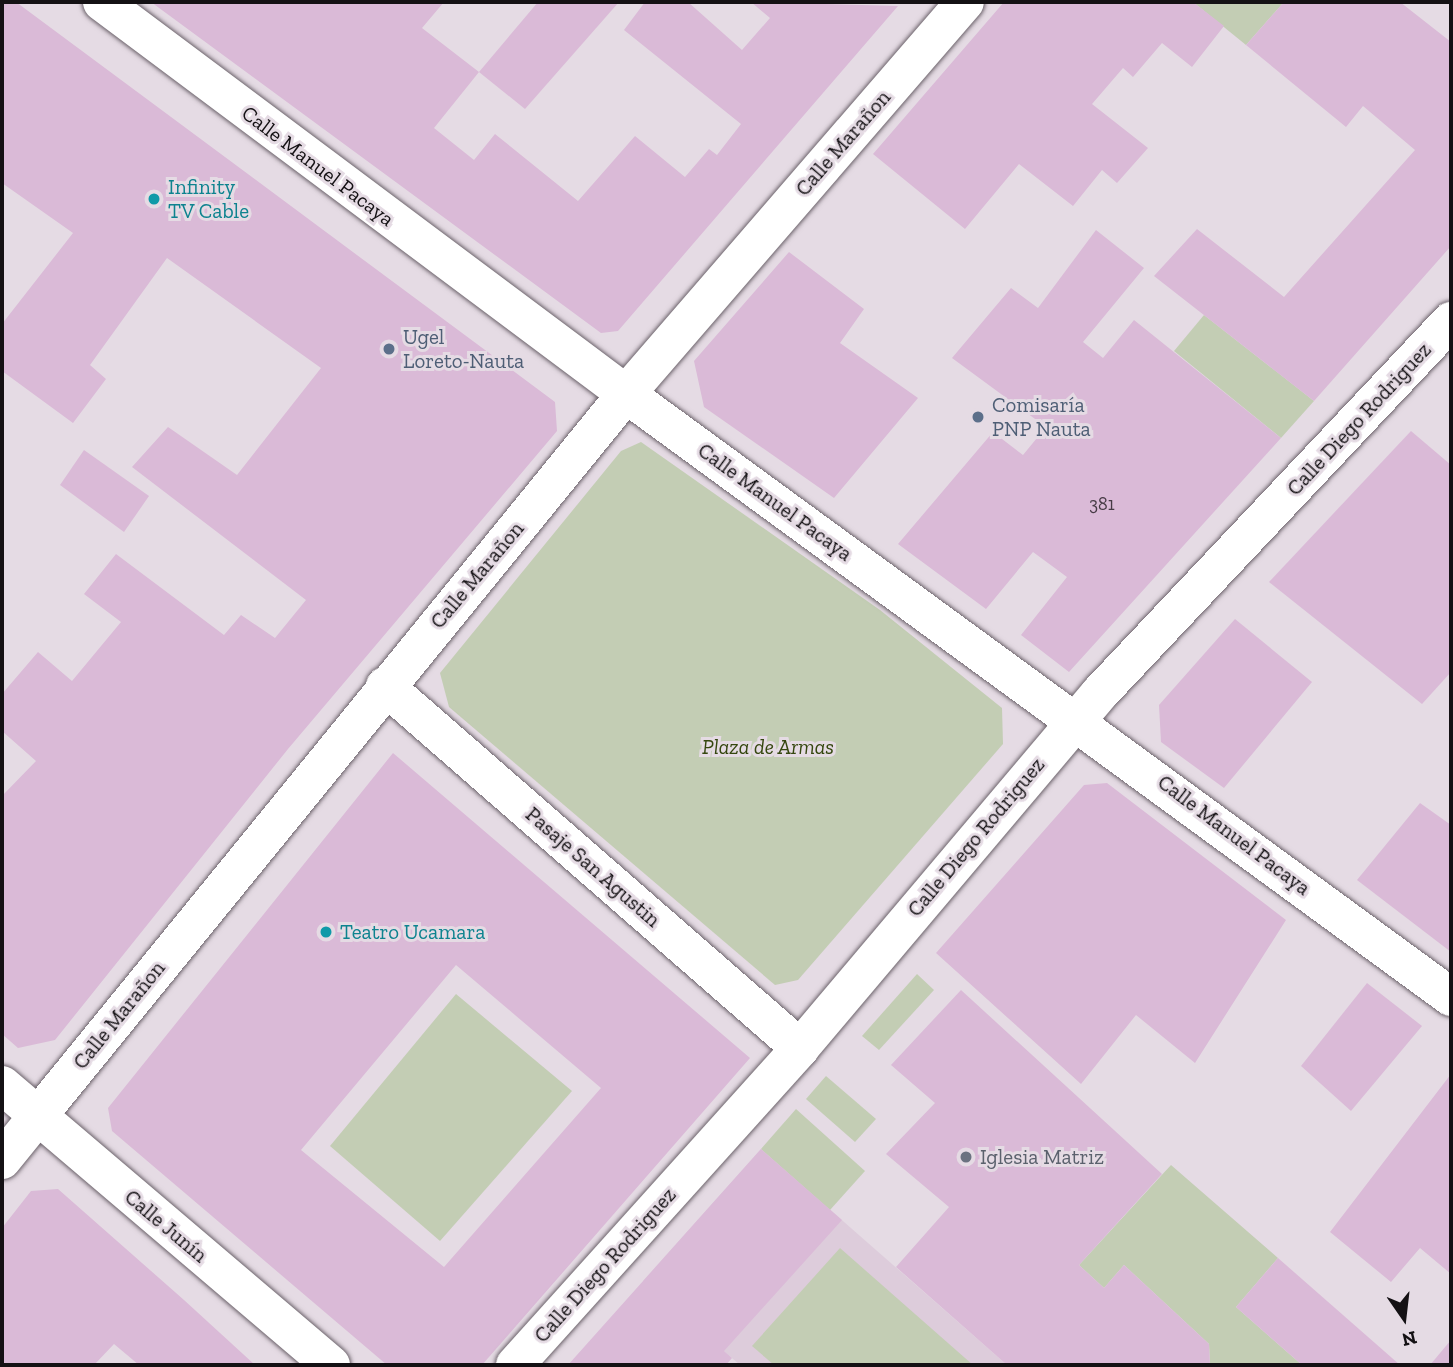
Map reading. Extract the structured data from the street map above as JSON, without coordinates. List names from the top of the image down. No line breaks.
{"streets":{"street":["Calle Marañon","Calle Manuel Pacaya","Calle Diego Rodriguez","Pasaje San Agustin","Calle Junín"]},"crossings":[["Calle Marañon","Calle Manuel Pacaya"],["Calle Marañon","Pasaje San Agustin"],["Calle Marañon","Calle Junín"],["Calle Manuel Pacaya","Calle Diego Rodriguez"],["Calle Diego Rodriguez","Pasaje San Agustin"]],"parks":["Plaza de Armas"],"places":["Infinity TV Cable","Ugel Loreto-Nauta","Comisaría PNP Nauta","Teatro Ucamara","Iglesia Matriz"],"house_numbers":["381"],"north":"bottom"}
